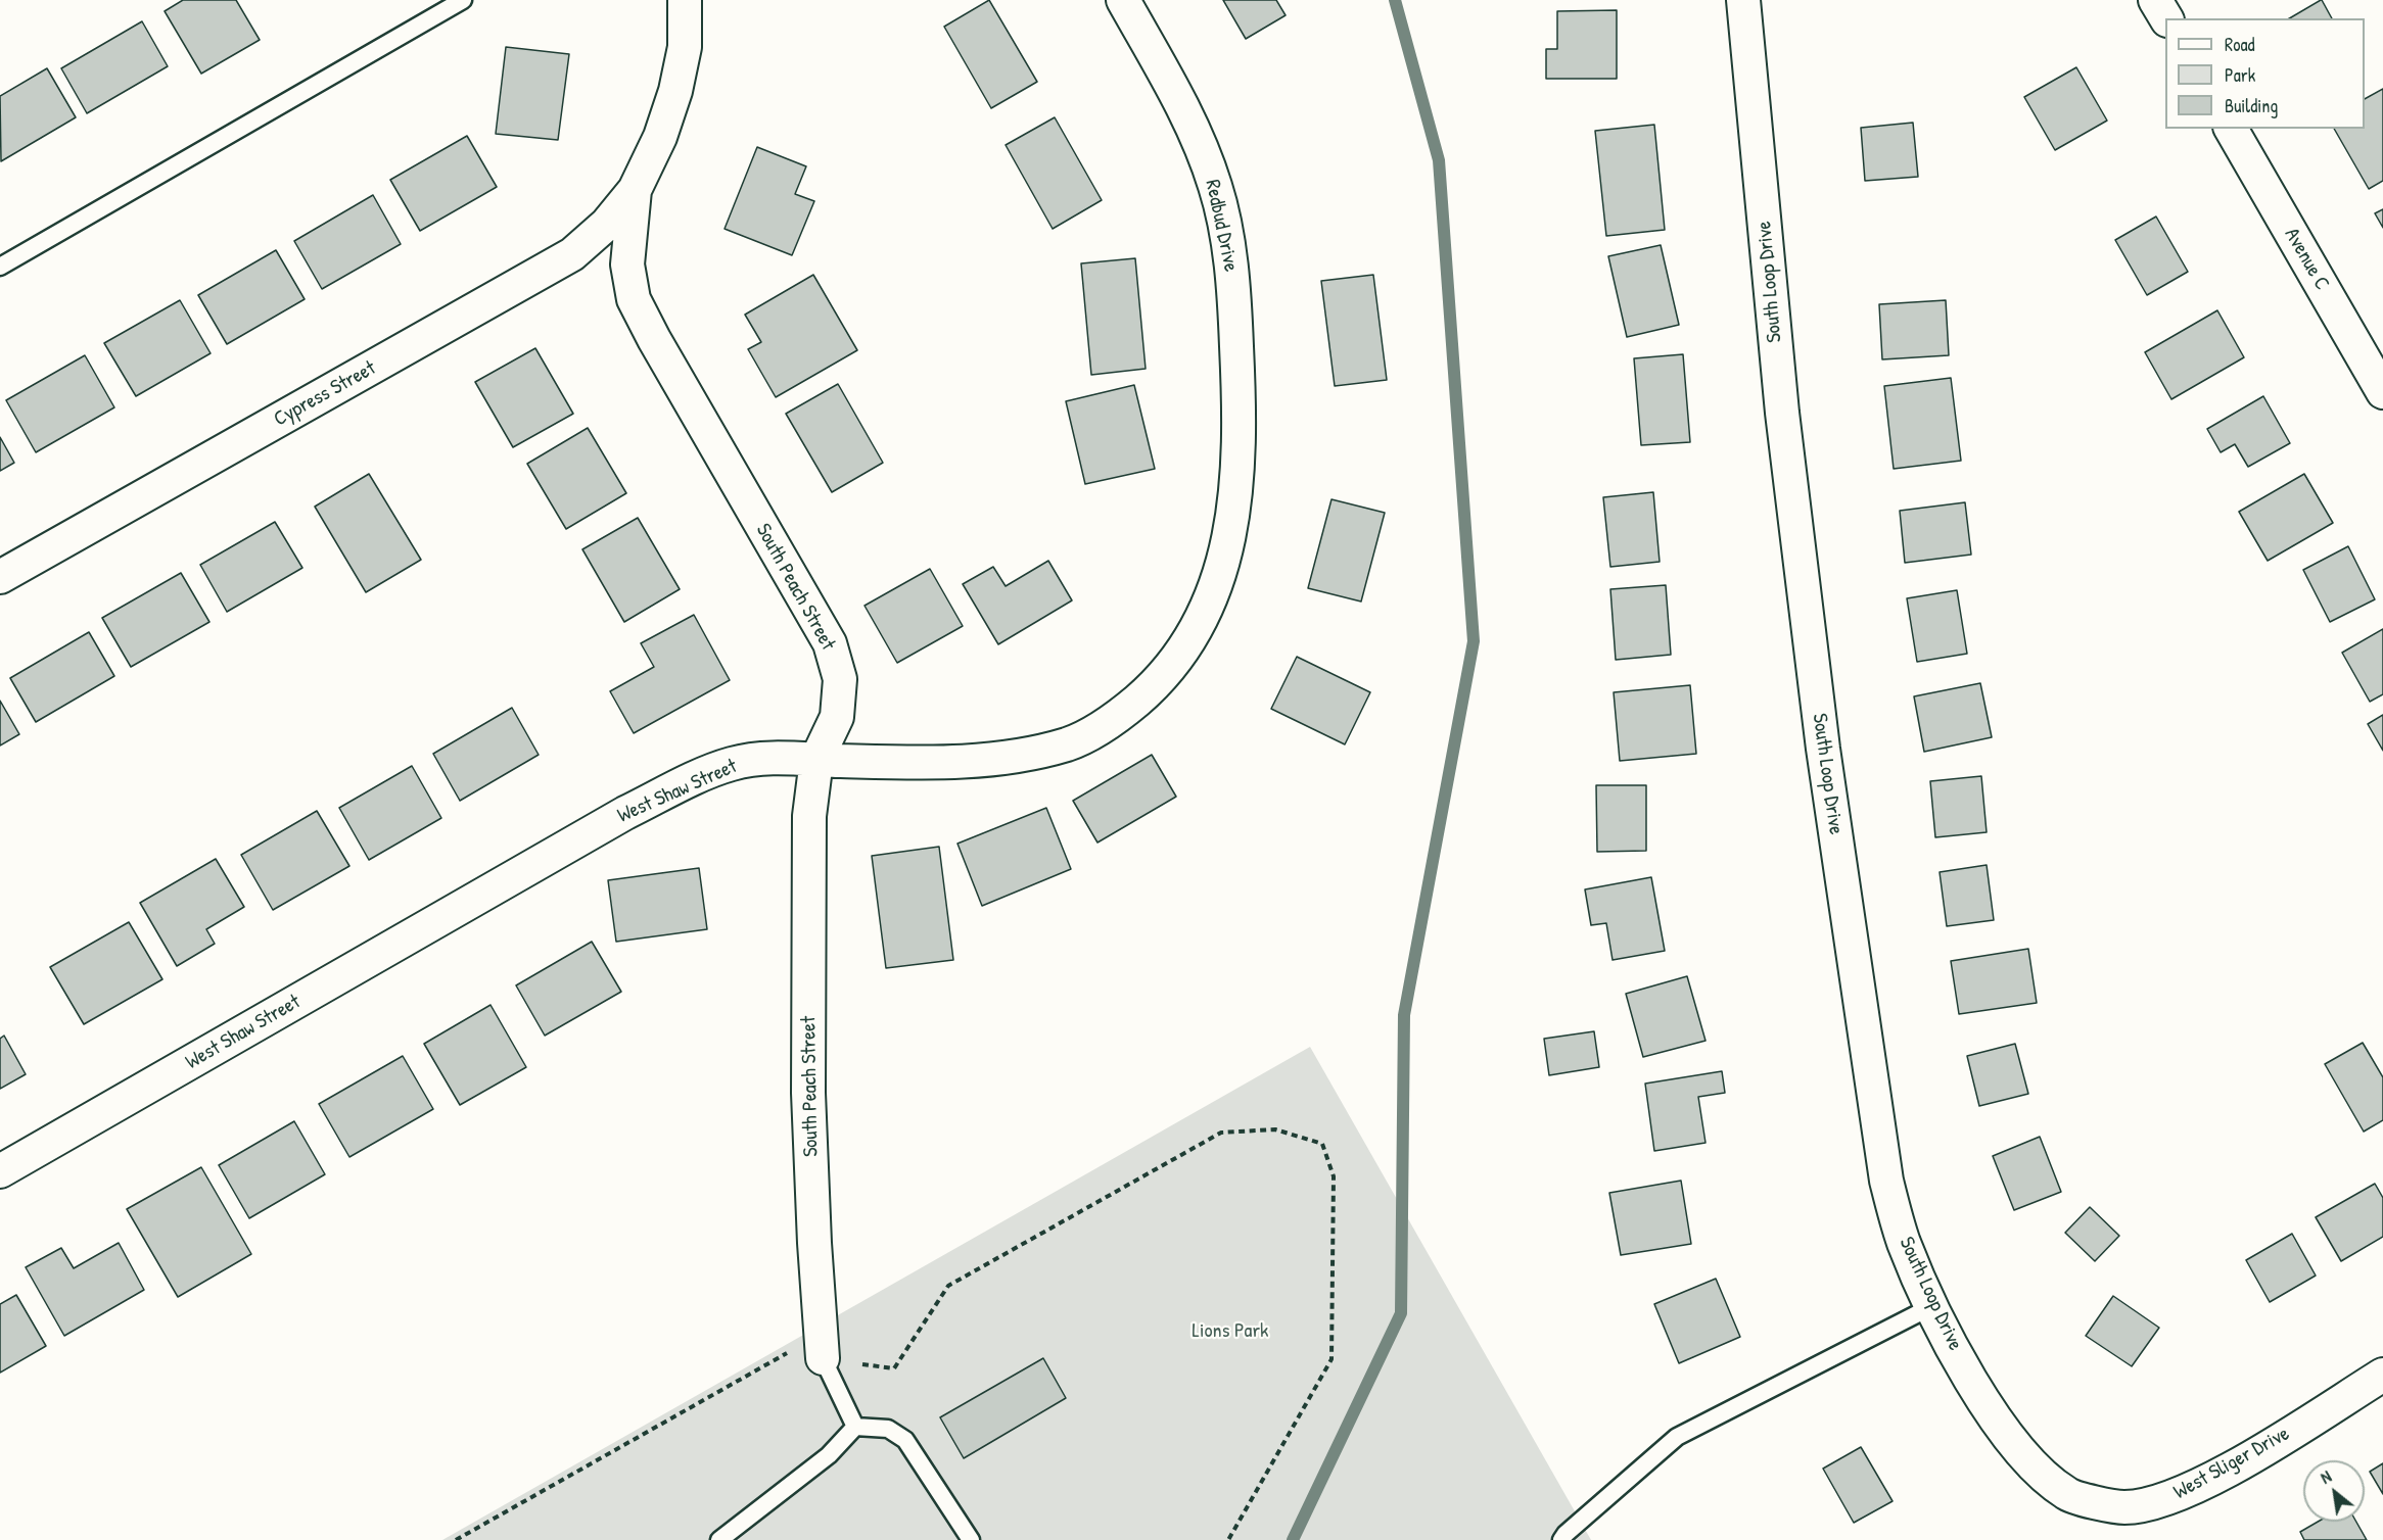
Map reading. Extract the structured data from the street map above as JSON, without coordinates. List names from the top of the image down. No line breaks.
{"streets":{"street":["Redbud Drive","Avenue C","South Loop Drive","Cypress Street","South Peach Street","West Shaw Street","West Sliger Drive"]},"crossings":[["Redbud Drive","West Shaw Street"],["South Loop Drive","West Sliger Drive"],["Cypress Street","South Peach Street"],["South Peach Street","West Shaw Street"]],"parks":["Lions Park"],"legend":["Road","Park","Building"],"north":"top left"}
